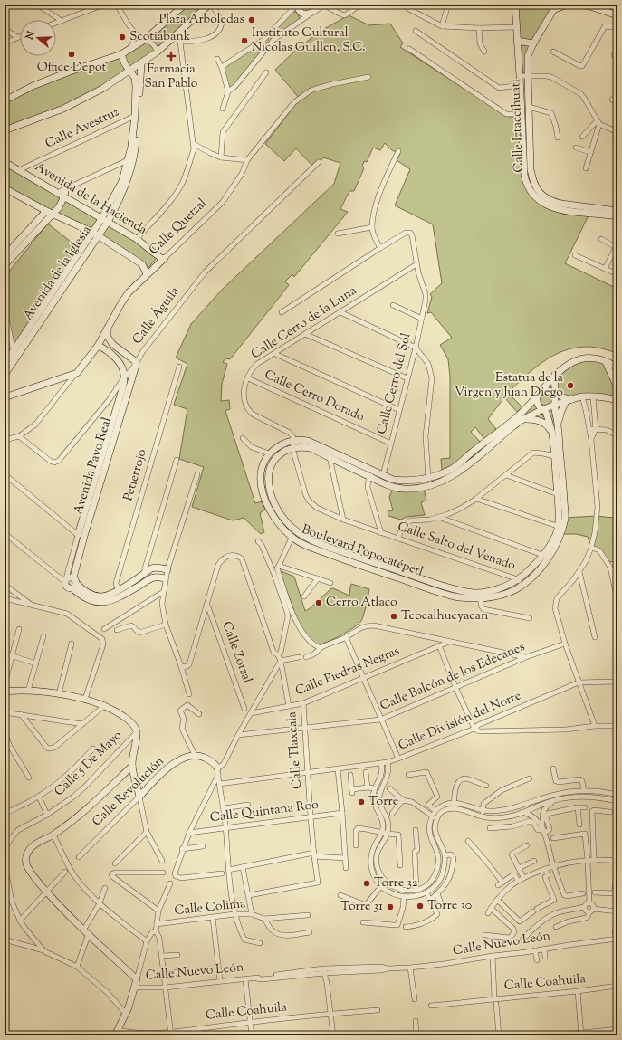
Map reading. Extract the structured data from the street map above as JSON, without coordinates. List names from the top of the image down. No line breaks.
{"streets":{"street":["Calle Iztaccíhuatl","Calle Avestruz","Avenida de la Hacienda","Calle Quetzal","Avenida de la Iglesia","Calle Águila","Calle Cerro de la Luna","Calle Cerro del Sol","Calle Cerro Dorado","Avenida Pavo Real","Petierrojo","Calle Salto del Venado","Boulevard Popocatépetl","Calle Zorzal","Calle Piedras Negras","Calle Balcón de los Edecanes","Calle División del Norte","Calle Tlaxcala","Calle 5 De Mayo","Calle Revolución","Calle Quintana Roo","Calle Colima","Calle Nuevo León","Calle Coahuila"]},"crossings":[["Calle Avestruz","Avenida de la Hacienda"],["Avenida de la Hacienda","Calle Quetzal"],["Avenida de la Hacienda","Avenida de la Iglesia"],["Calle Águila","Avenida Pavo Real"],["Calle Cerro de la Luna","Calle Cerro del Sol"],["Calle Cerro de la Luna","Calle Cerro Dorado"],["Calle Cerro de la Luna","Boulevard Popocatépetl"],["Calle Cerro del Sol","Calle Cerro Dorado"],["Calle Salto del Venado","Boulevard Popocatépetl"],["Calle Piedras Negras","Calle Tlaxcala"],["Calle Balcón de los Edecanes","Calle Tlaxcala"],["Calle División del Norte","Calle Tlaxcala"],["Calle Tlaxcala","Calle Quintana Roo"]],"places":{"other":["Plaza Arboledas","Scotiabank","Instituto Cultural Nicolas Guillen, S.C.","Office Depot","Estatua de la Virgen y Juan Diego","Cerro Atlaco","Teocalhueyacan","Torre","Torre 32","Torre 30","Torre 31"],"health":["Farmacia San Pablo"]},"north":"left"}
